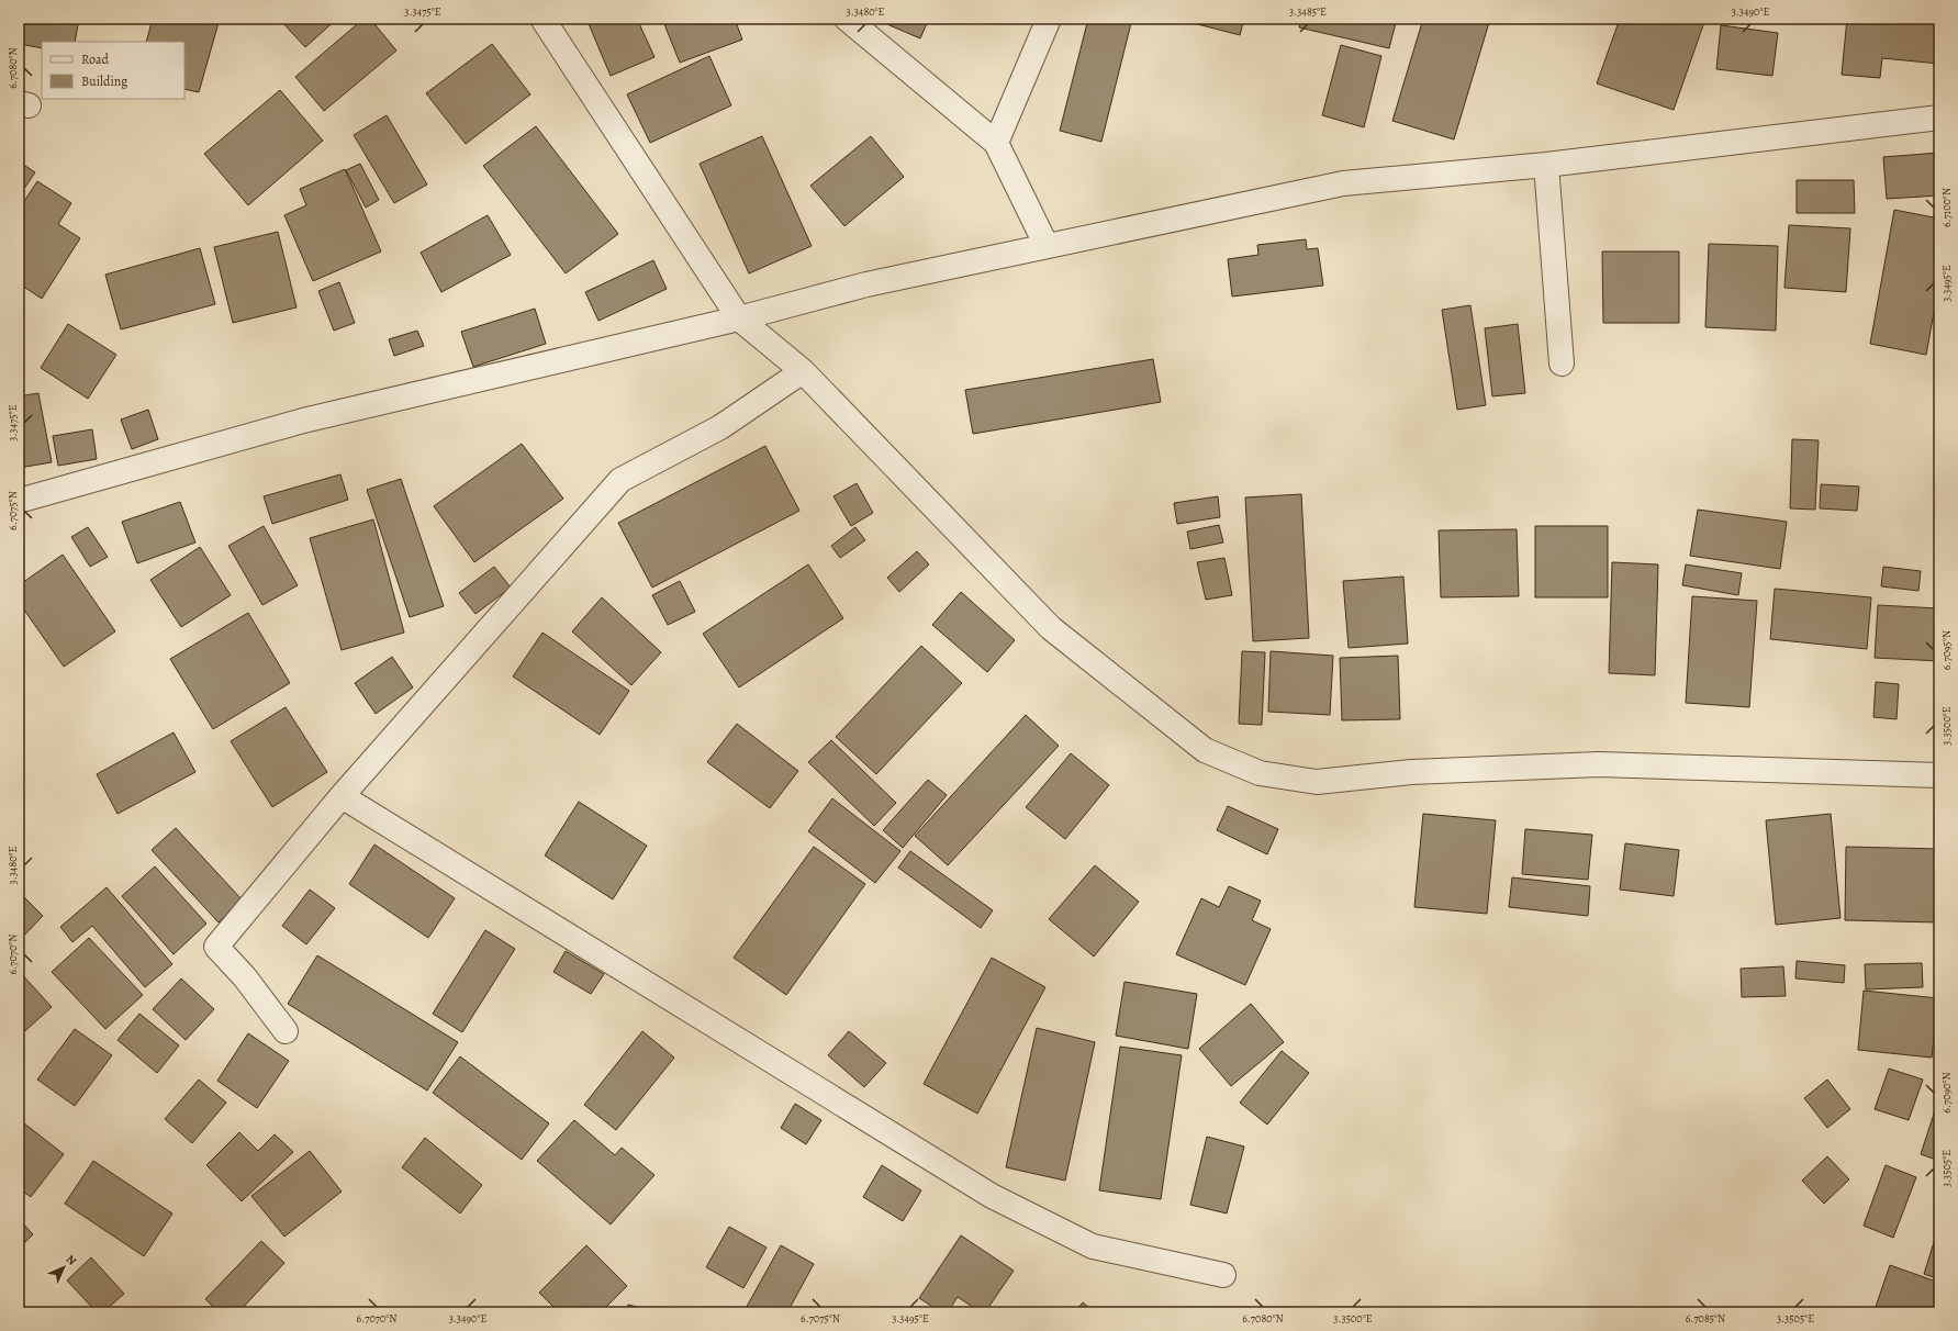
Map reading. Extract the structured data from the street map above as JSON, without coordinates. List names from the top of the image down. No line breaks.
{"legend":["Road","Building"],"north":"top right","coordinates":["3.3475°E","3.3480°E","3.3485°E","3.3490°E","6.7080°N","6.7100°N","3.3495°E","6.7075°N","6.7095°N","3.3500°E","6.7070°N","6.7090°N","3.3505°E","6.7085°N"]}
